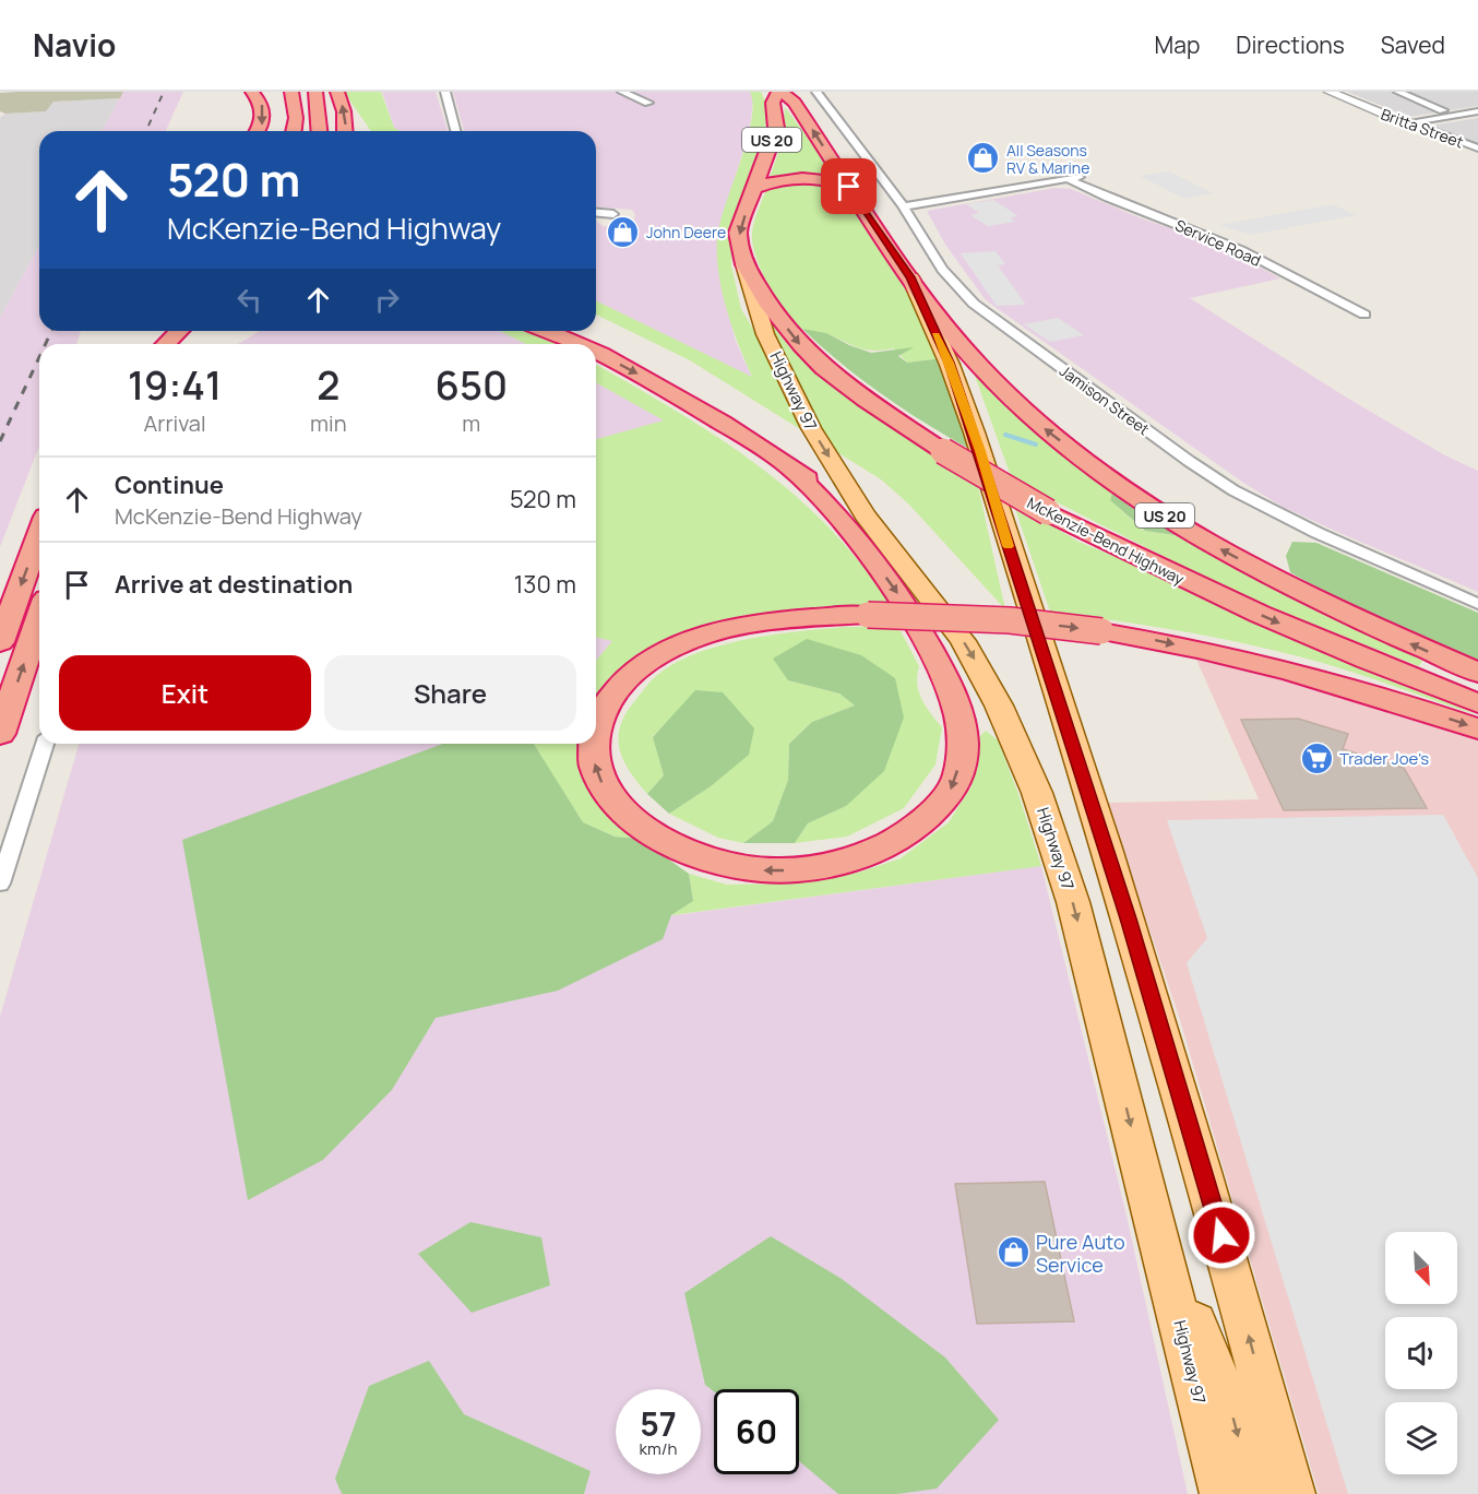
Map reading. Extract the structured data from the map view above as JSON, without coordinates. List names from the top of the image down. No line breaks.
{"streets":{"highway":["US 20","McKenzie-Bend Highway"],"main road":["Highway 97"],"street":["Britta Street","Service Road","Jamison Street"]},"crossings":[["Highway 97","McKenzie-Bend Highway"]],"places":{"shop":["All Seasons RV & Marine","John Deere","Pure Auto Service"],"supermarket":["Trader Joe's"]},"north":"bottom right","page":{"header":"Navio","nav":["Map","Directions","Saved"],"turn":["520 m","McKenzie-Bend Highway"],"eta":["19:41","Arrival","2","min","650","m"],"list":[{"name":"Continue","note":"McKenzie-Bend Highway","value":"520 m"},{"name":"Arrive at destination","value":"130 m"}],"buttons":["Exit","Share"],"speed":"57 km/h","limit":"60"}}
